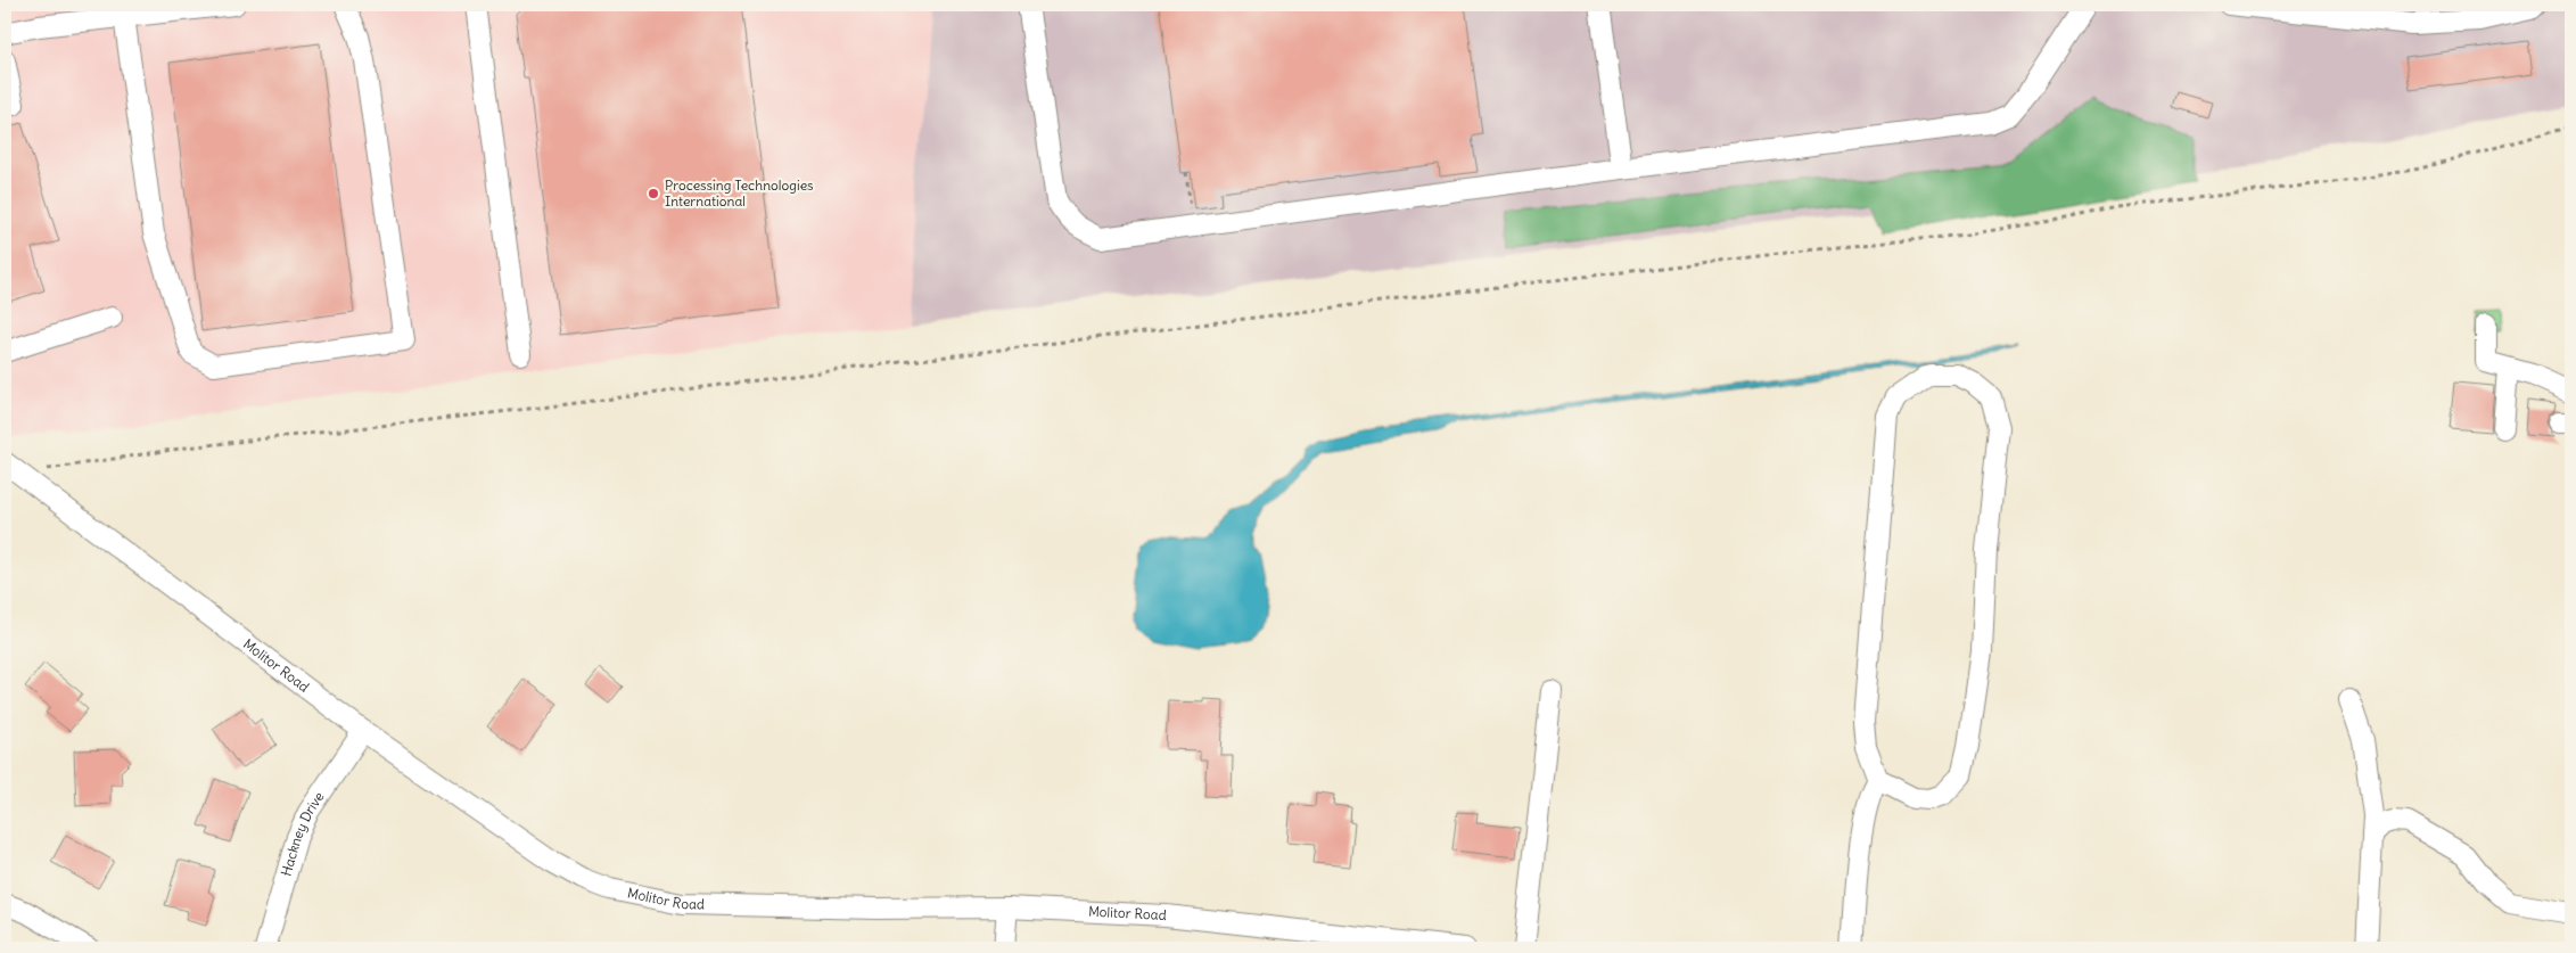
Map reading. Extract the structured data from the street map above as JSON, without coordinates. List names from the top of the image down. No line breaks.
{"streets":{"street":["Molitor Road","Hackney Drive"]},"crossings":[["Molitor Road","Hackney Drive"]],"places":["Processing Technologies International"]}
